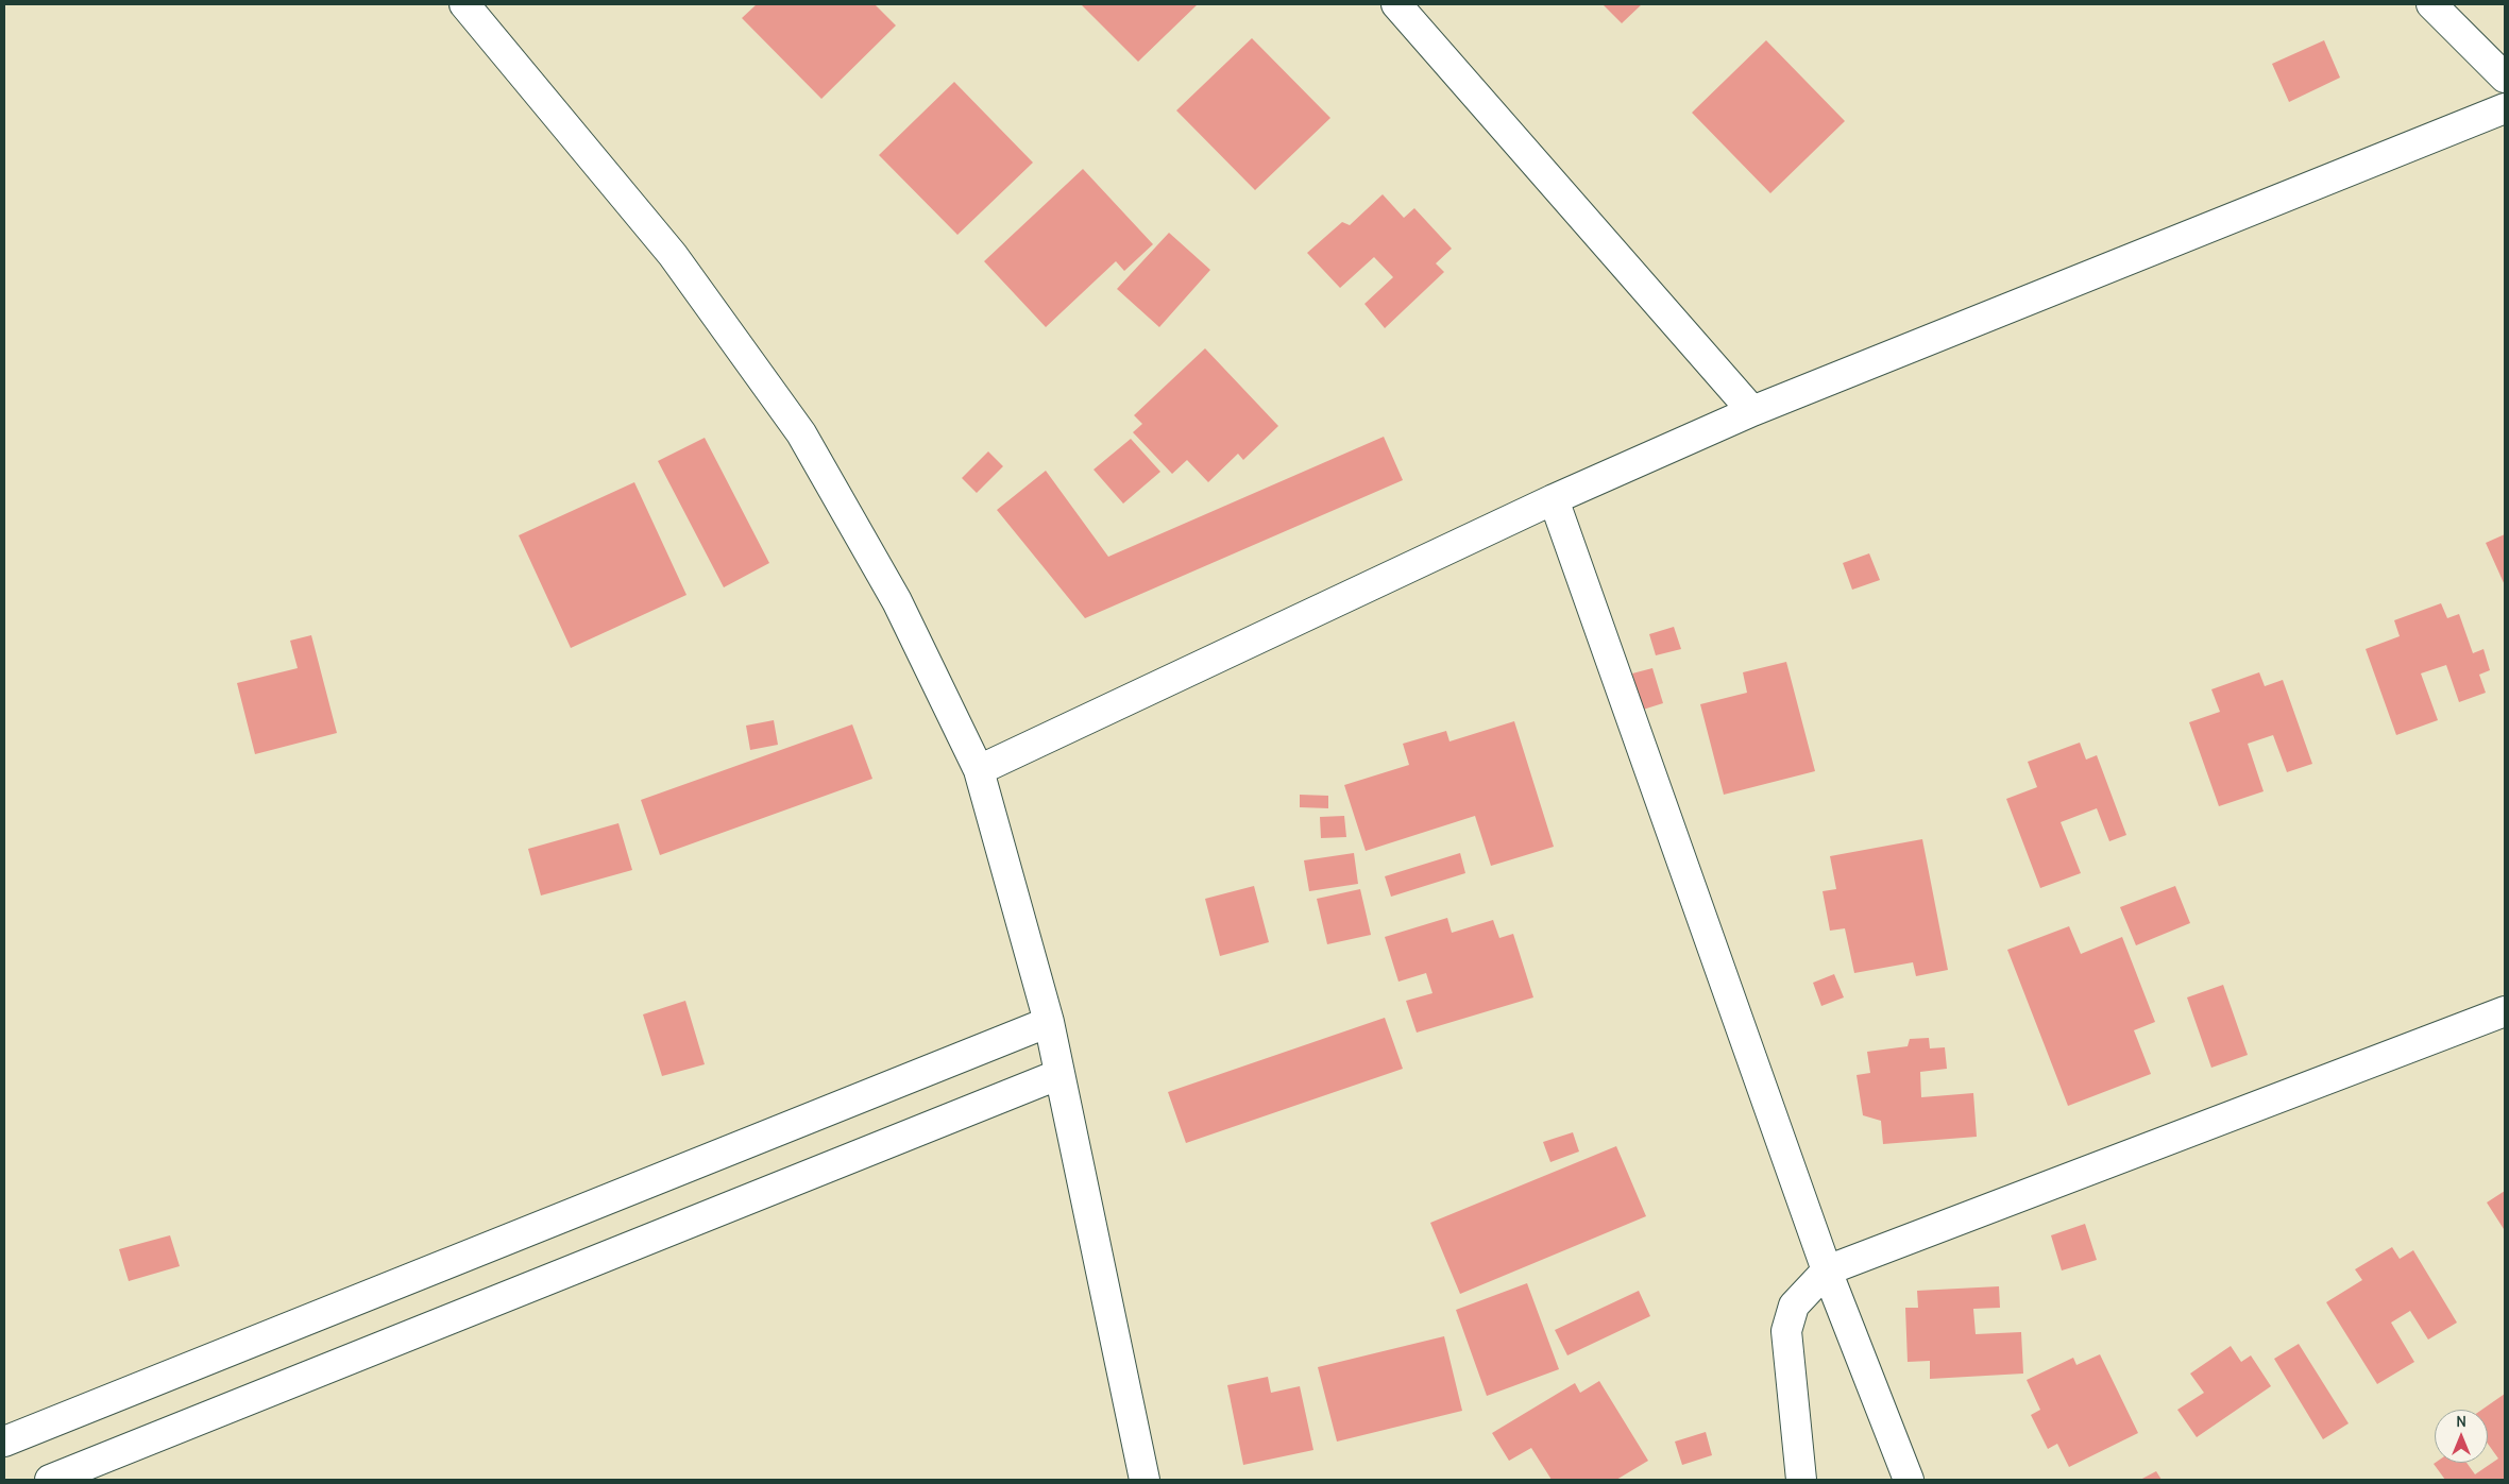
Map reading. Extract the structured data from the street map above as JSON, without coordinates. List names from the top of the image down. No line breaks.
{"north":"top"}
